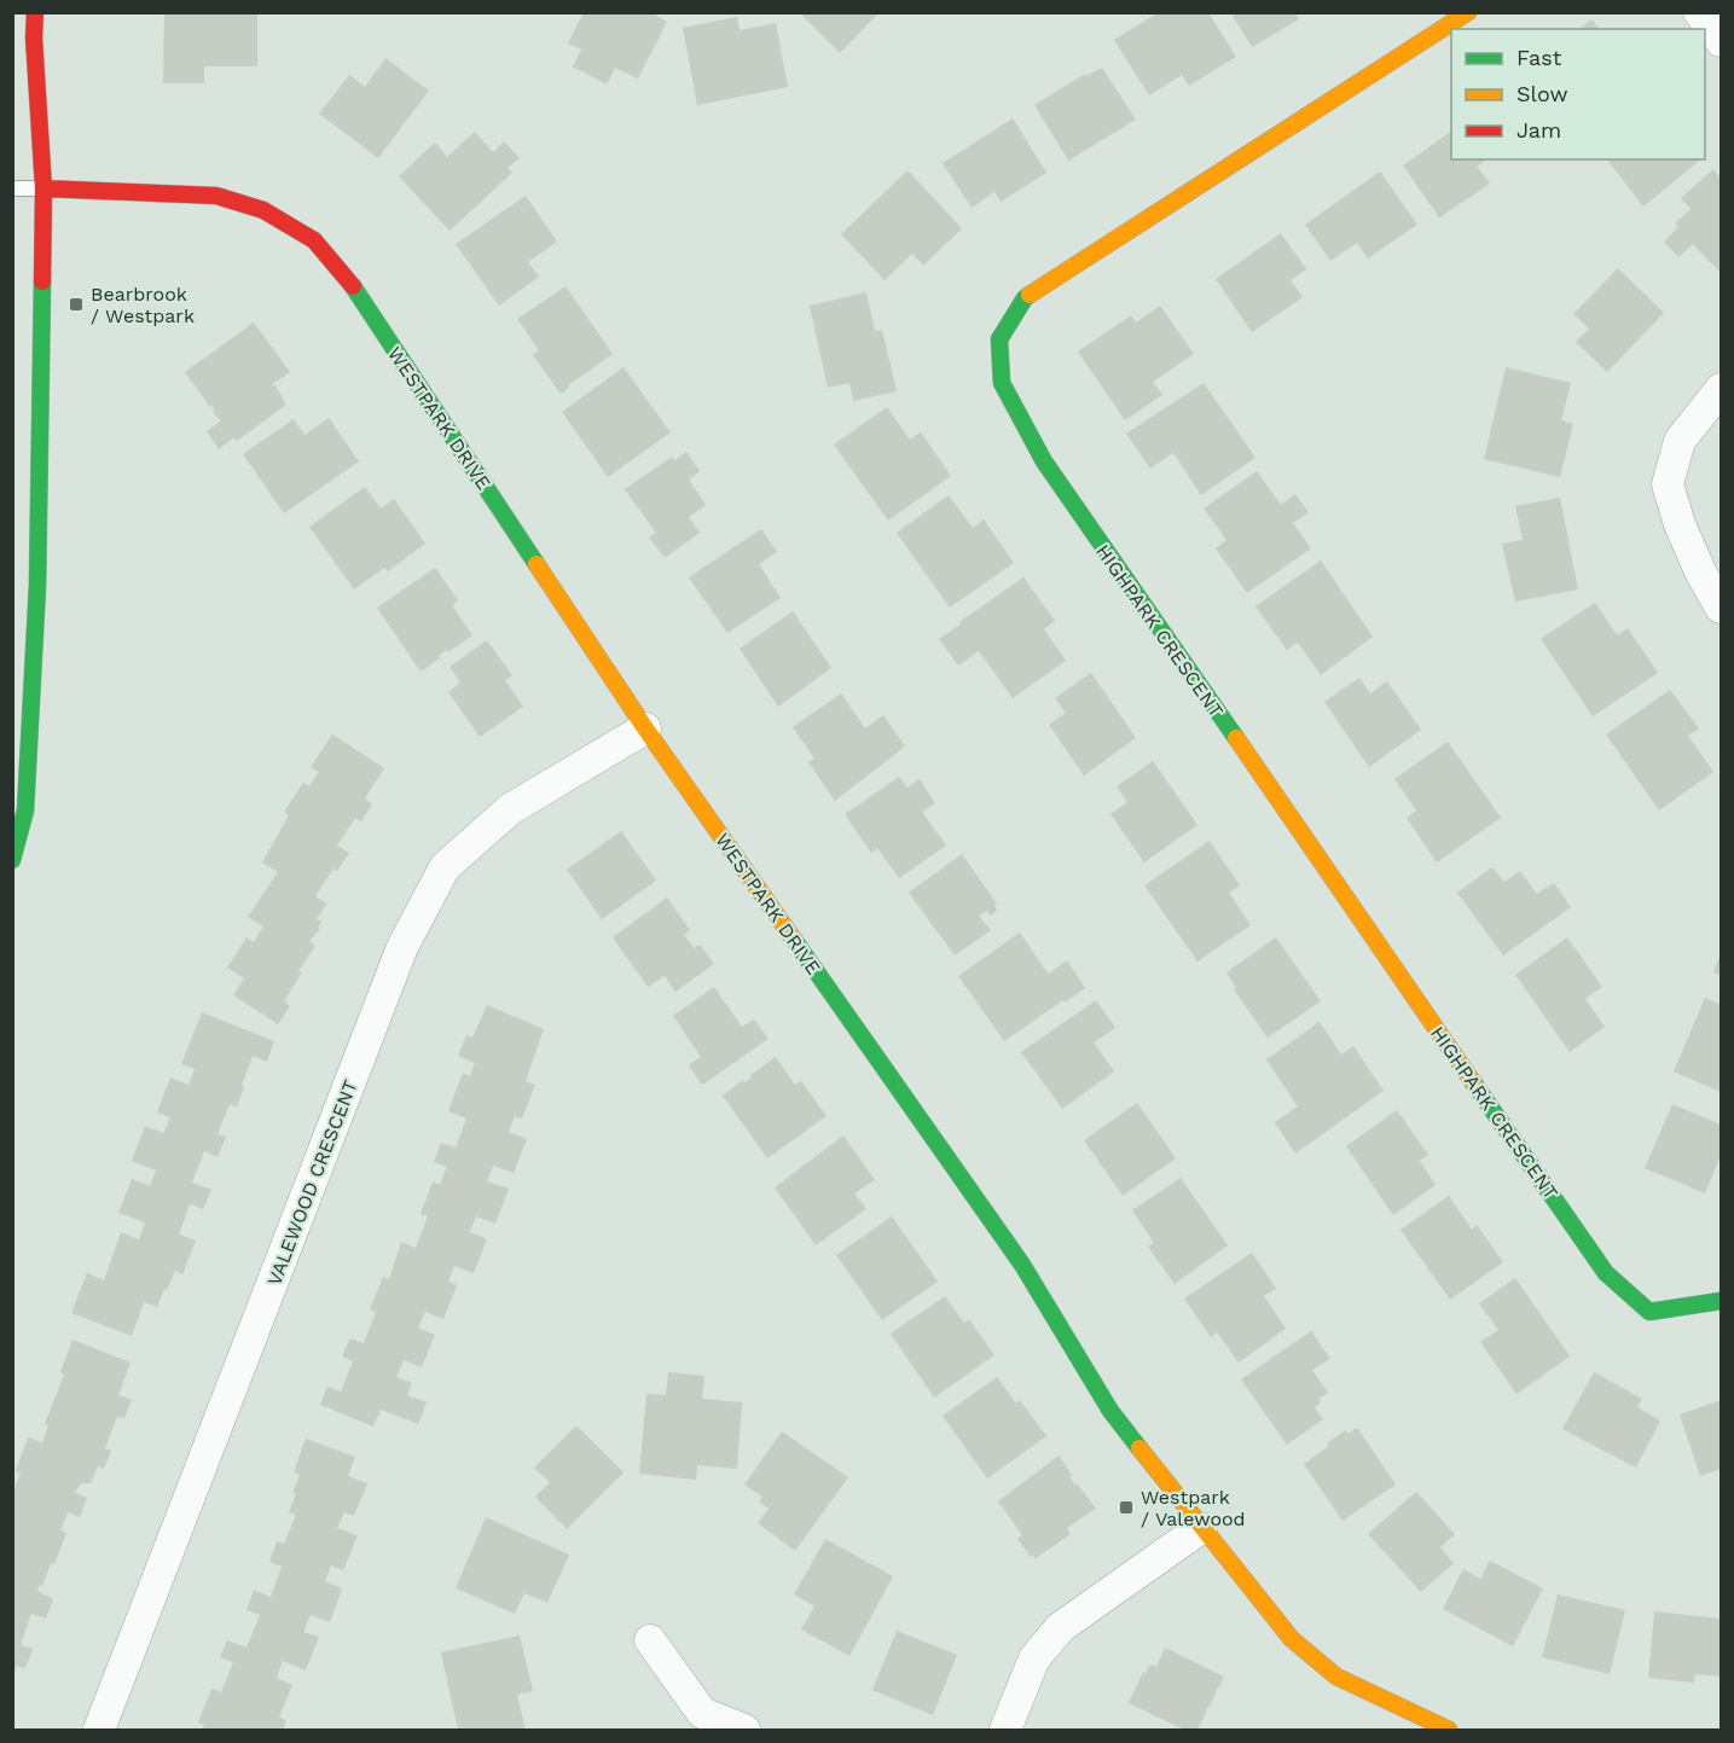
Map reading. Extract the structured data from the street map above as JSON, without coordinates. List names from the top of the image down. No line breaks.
{"streets":{"street":["WESTPARK DRIVE","HIGHPARK CRESCENT","VALEWOOD CRESCENT"]},"crossings":[["WESTPARK DRIVE","VALEWOOD CRESCENT"]],"places":{"transit":["Bearbrook / Westpark","Westpark / Valewood"]},"legend":["Fast","Slow","Jam"]}
